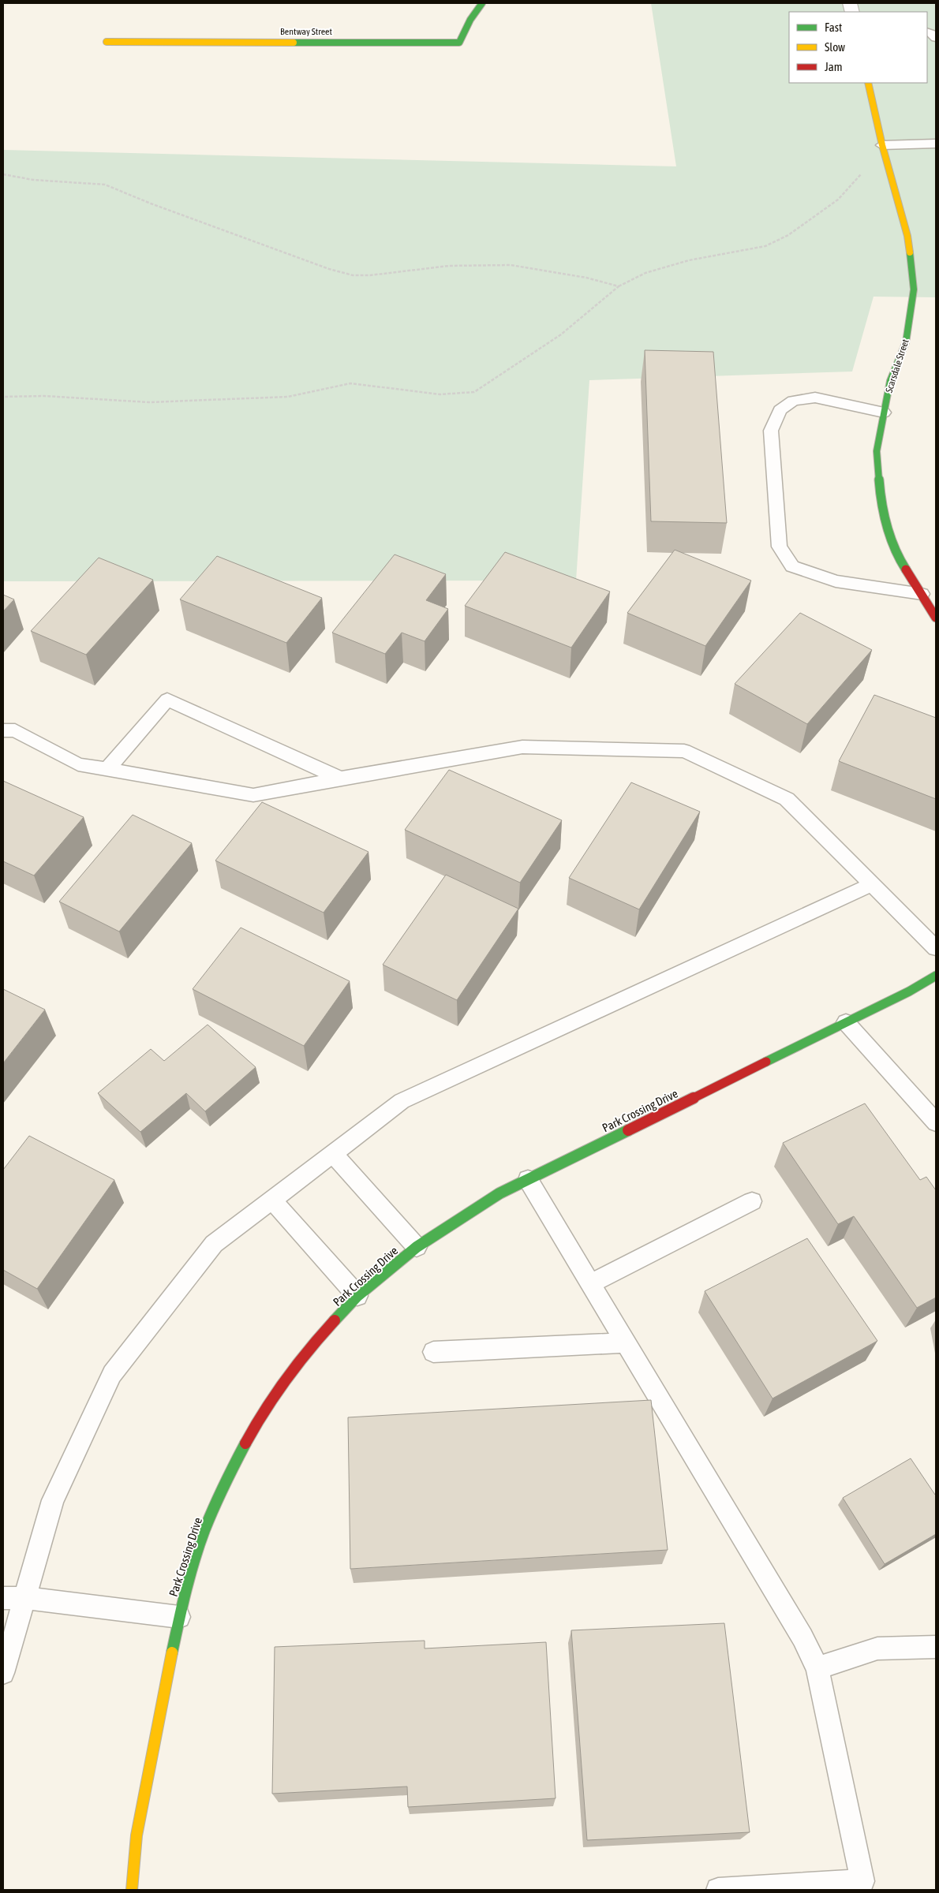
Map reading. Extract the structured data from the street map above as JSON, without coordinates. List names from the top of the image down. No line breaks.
{"streets":{"street":["Bentway Street","Scarsdale Street","Park Crossing Drive"]},"legend":["Fast","Slow","Jam"]}
